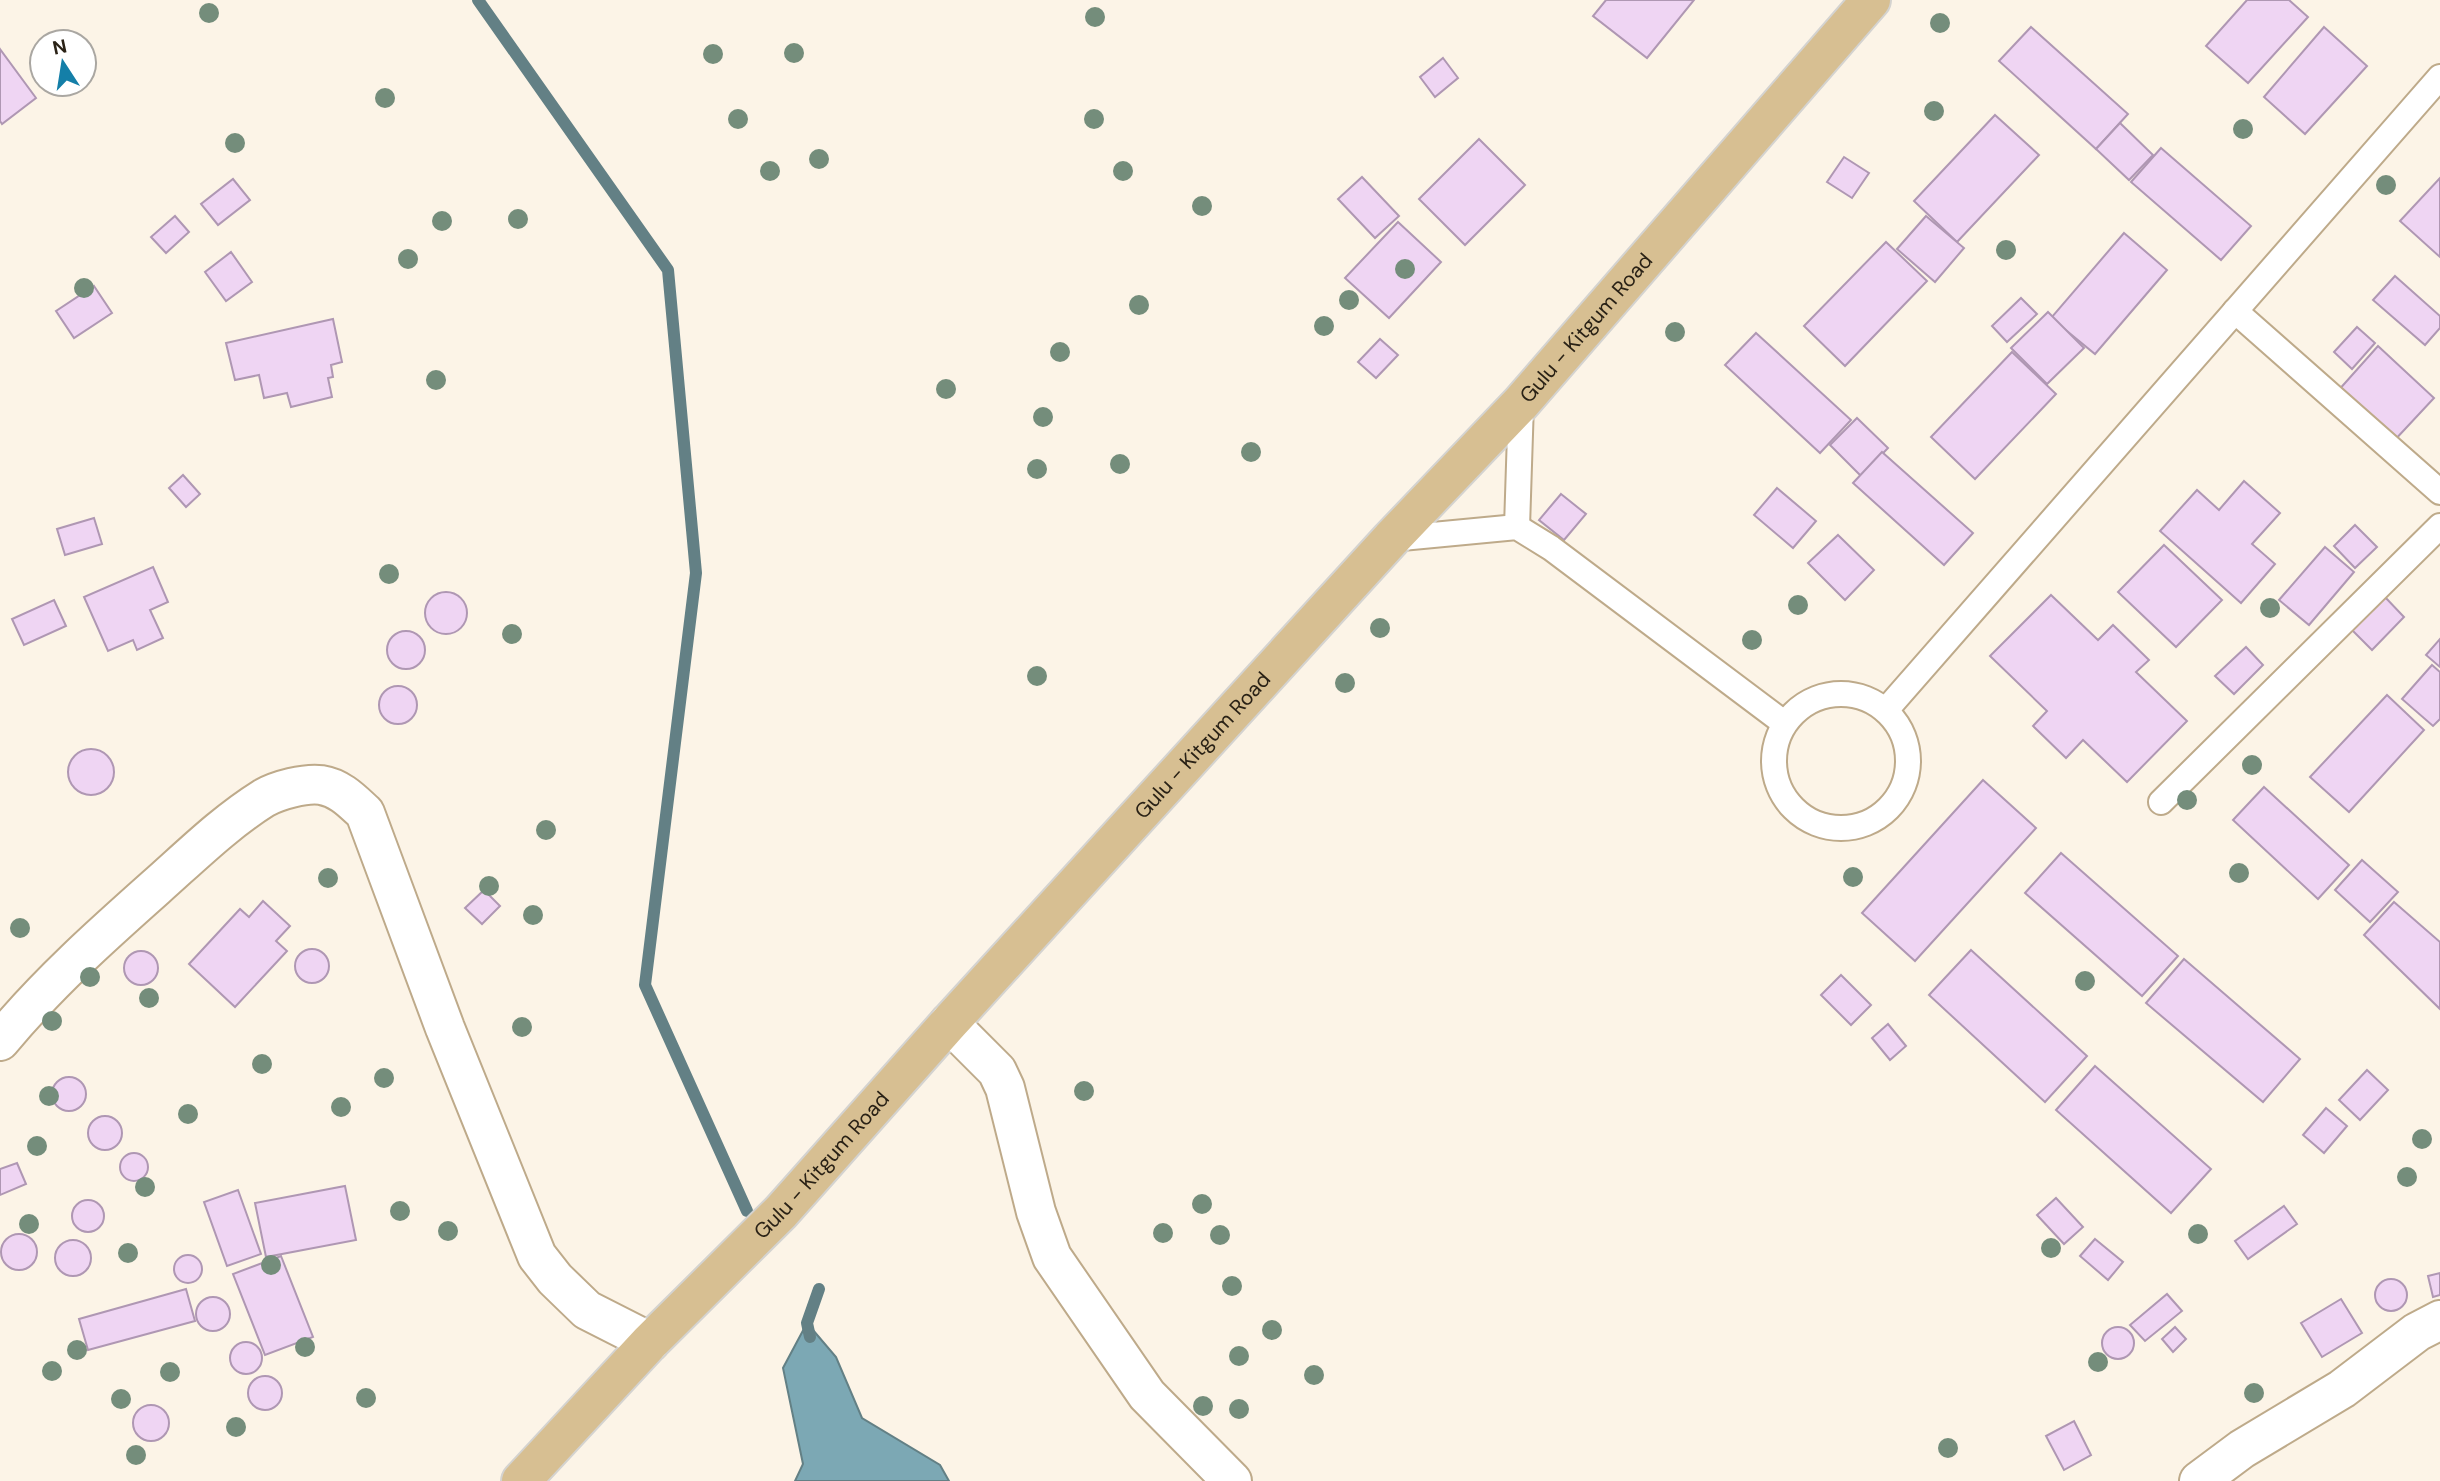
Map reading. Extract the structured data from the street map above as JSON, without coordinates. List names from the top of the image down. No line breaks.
{"streets":{"main road":["Gulu - Kitgum Road"]},"north":"top"}
